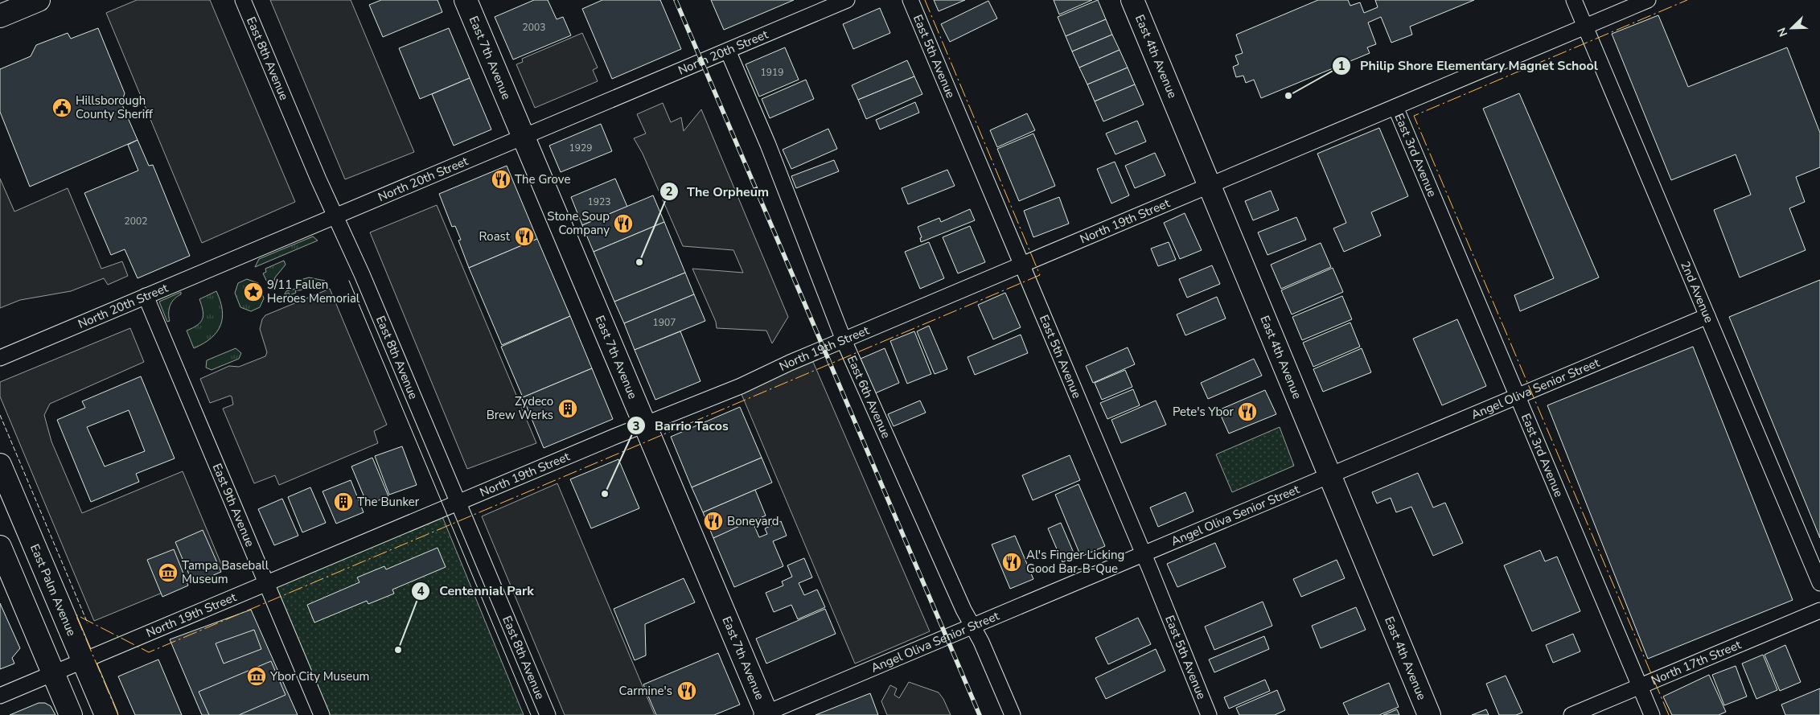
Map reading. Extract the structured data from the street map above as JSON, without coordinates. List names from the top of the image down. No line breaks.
{"streets":{"street":["North 20th Street","East 4th Avenue","East 7th Avenue","East 5th Avenue","East 8th Avenue","East 3rd Avenue","North 19th Street","2nd Avenue","Angel Oliva Senior Street","East 6th Avenue","East 9th Avenue","East Palm Avenue","North 17th Street"]},"crossings":[["North 20th Street","East 7th Avenue"],["North 20th Street","East 8th Avenue"],["North 20th Street","East 6th Avenue"],["North 20th Street","East 9th Avenue"],["East 4th Avenue","North 19th Street"],["East 4th Avenue","Angel Oliva Senior Street"],["East 7th Avenue","North 19th Street"],["East 7th Avenue","Angel Oliva Senior Street"],["East 5th Avenue","North 19th Street"],["East 5th Avenue","Angel Oliva Senior Street"],["East 8th Avenue","North 19th Street"],["East 3rd Avenue","North 19th Street"],["East 3rd Avenue","Angel Oliva Senior Street"],["East 3rd Avenue","North 17th Street"],["North 19th Street","2nd Avenue"],["North 19th Street","East 6th Avenue"],["North 19th Street","East 9th Avenue"],["North 19th Street","East Palm Avenue"],["2nd Avenue","Angel Oliva Senior Street"],["Angel Oliva Senior Street","East 6th Avenue"]],"places":{"other":["Philip Shore Elementary Magnet School","The Orpheum","Barrio Tacos","Centennial Park"],"public building":["Hillsborough County Sheriff"],"restaurant":["The Grove","Stone Soup Company","Roast","Pete's Ybor","Boneyard","Al's Finger Licking Good Bar-B-Que","Carmine's"],"place":["9/11 Fallen Heroes Memorial"],"building":["Zydeco Brew Werks","The Bunker"],"museum":["Tampa Baseball Museum","Ybor City Museum"]},"house_numbers":["2003","1919","1929","1923","2002","1907"],"north":"bottom left"}
